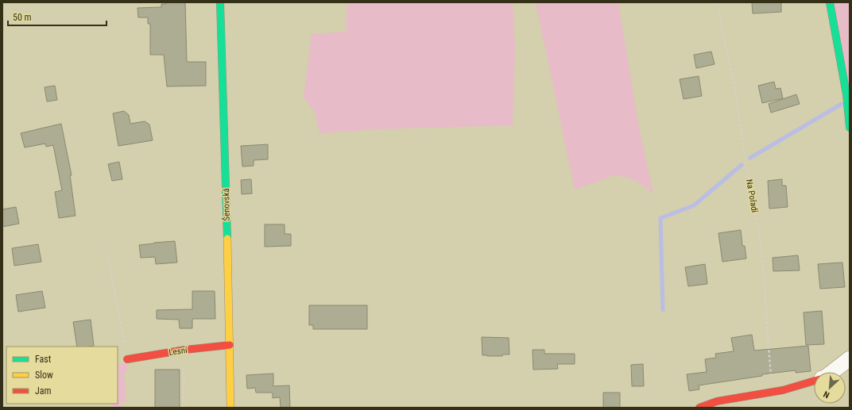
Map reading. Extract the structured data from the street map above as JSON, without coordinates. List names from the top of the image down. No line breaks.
{"streets":{"main road":["Šenovská","Lesní"],"path":["Na Pořadí"]},"crossings":[["Šenovská","Lesní"]],"legend":["Fast","Slow","Jam"],"scale_bar":"50 m","north":"bottom left"}
